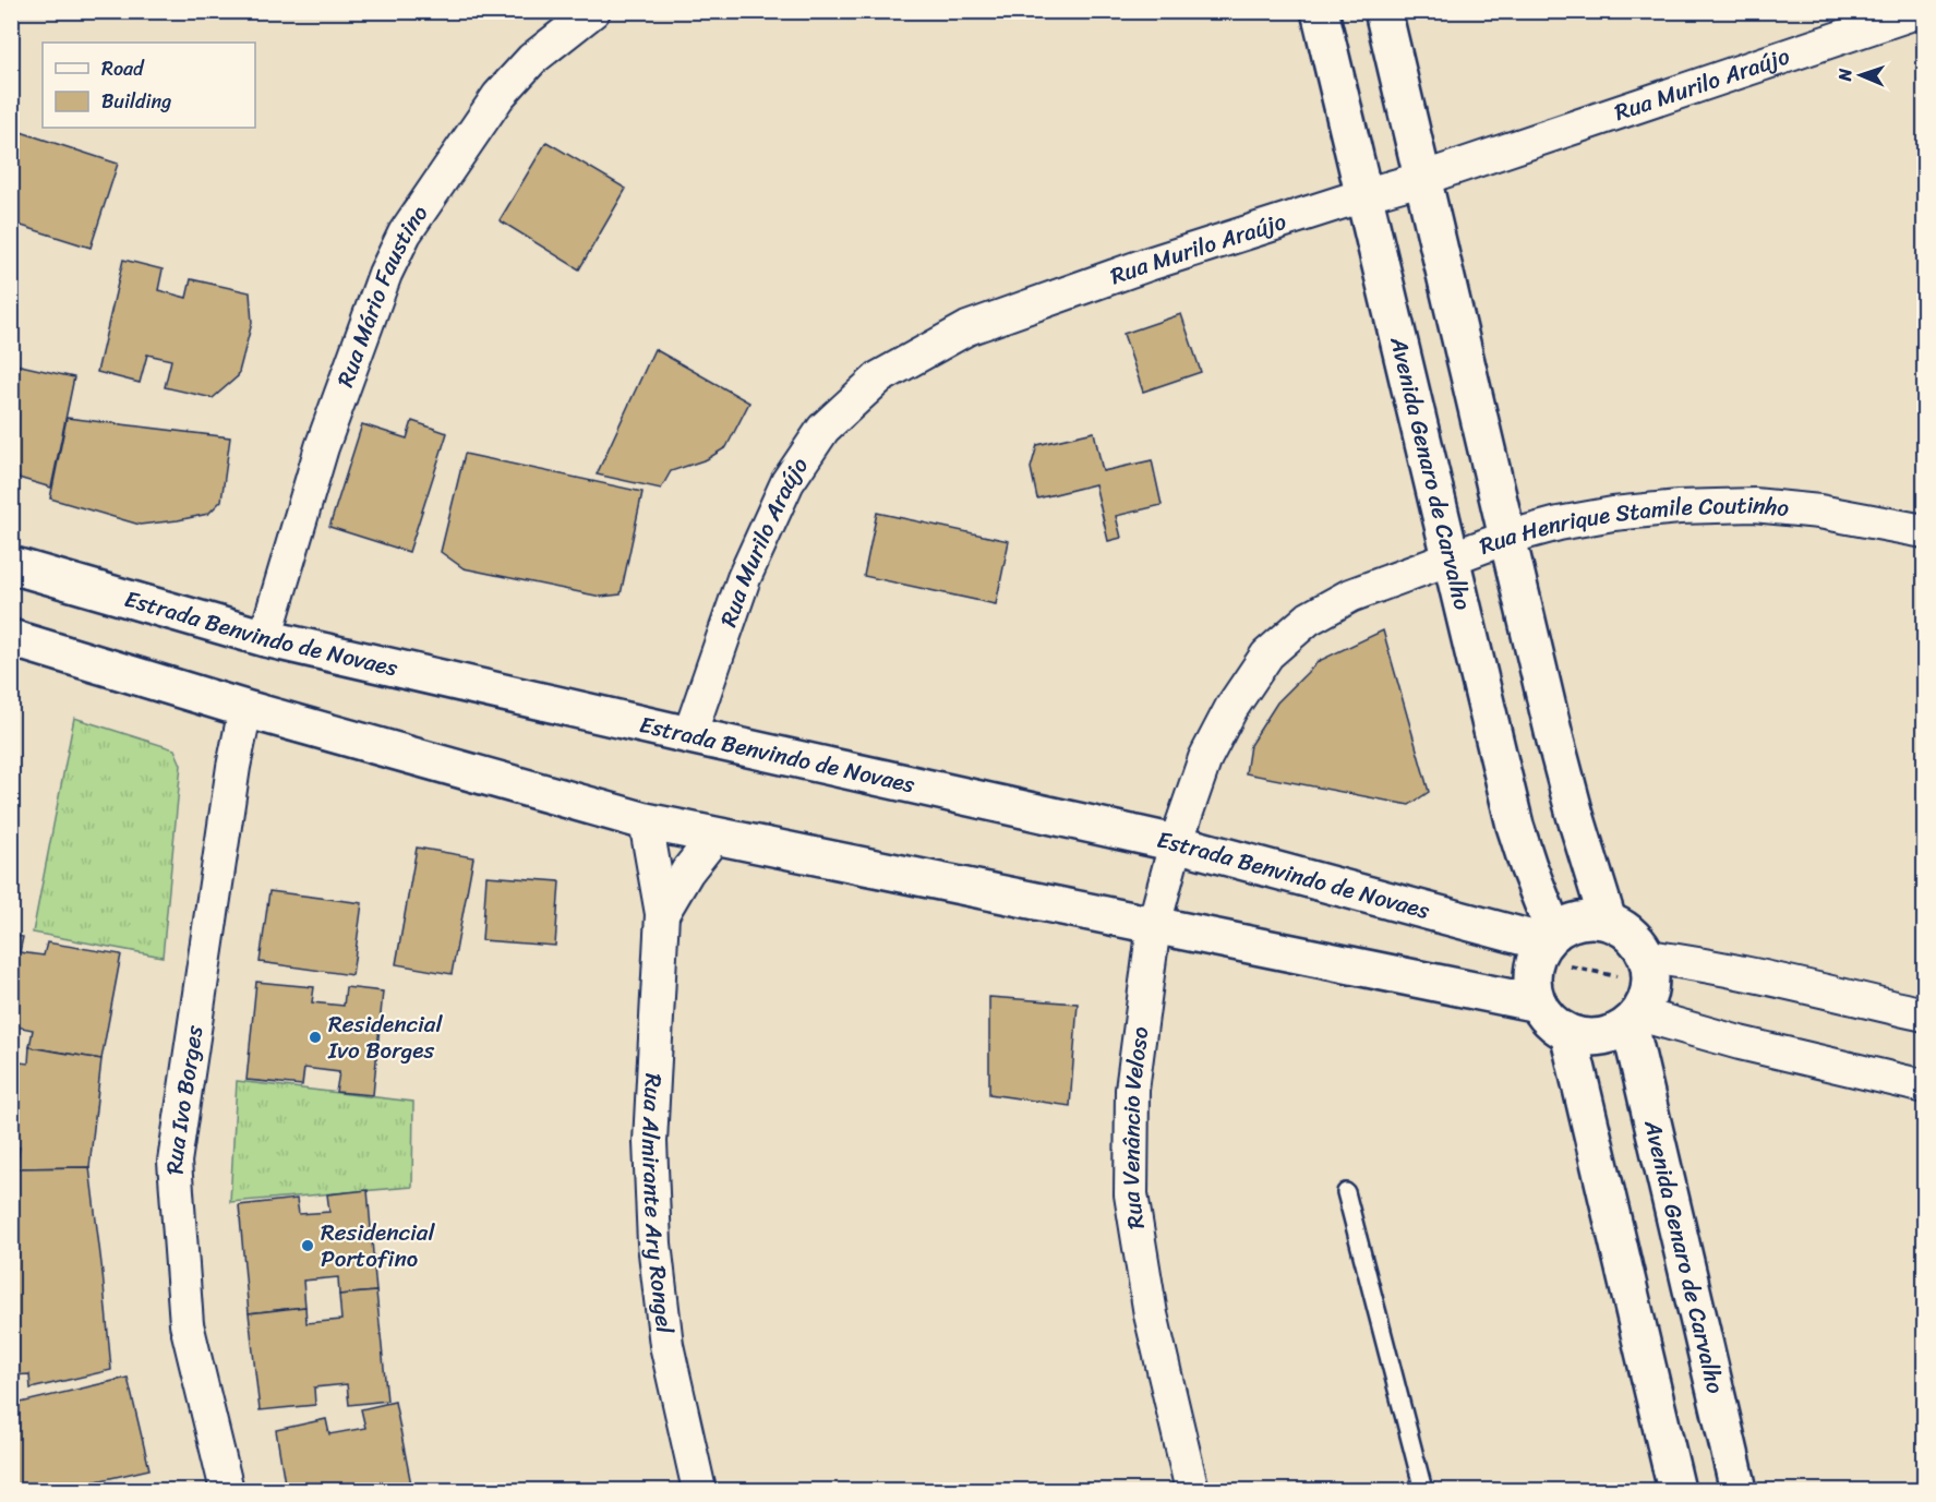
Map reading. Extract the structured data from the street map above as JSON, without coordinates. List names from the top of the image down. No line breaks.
{"streets":{"street":["Rua Murilo Araújo","Rua Mário Faustino","Avenida Genaro de Carvalho","Rua Henrique Stamile Coutinho","Estrada Benvindo de Novaes","Rua Ivo Borges","Rua Venâncio Veloso","Rua Almirante Ary Rongel"]},"crossings":[["Rua Murilo Araújo","Avenida Genaro de Carvalho"],["Rua Murilo Araújo","Estrada Benvindo de Novaes"],["Rua Mário Faustino","Estrada Benvindo de Novaes"],["Avenida Genaro de Carvalho","Rua Henrique Stamile Coutinho"],["Avenida Genaro de Carvalho","Estrada Benvindo de Novaes"],["Rua Henrique Stamile Coutinho","Estrada Benvindo de Novaes"],["Rua Henrique Stamile Coutinho","Rua Venâncio Veloso"],["Estrada Benvindo de Novaes","Rua Venâncio Veloso"]],"places":["Residencial Ivo Borges","Residencial Portofino"],"legend":["Road","Building"],"north":"left"}
